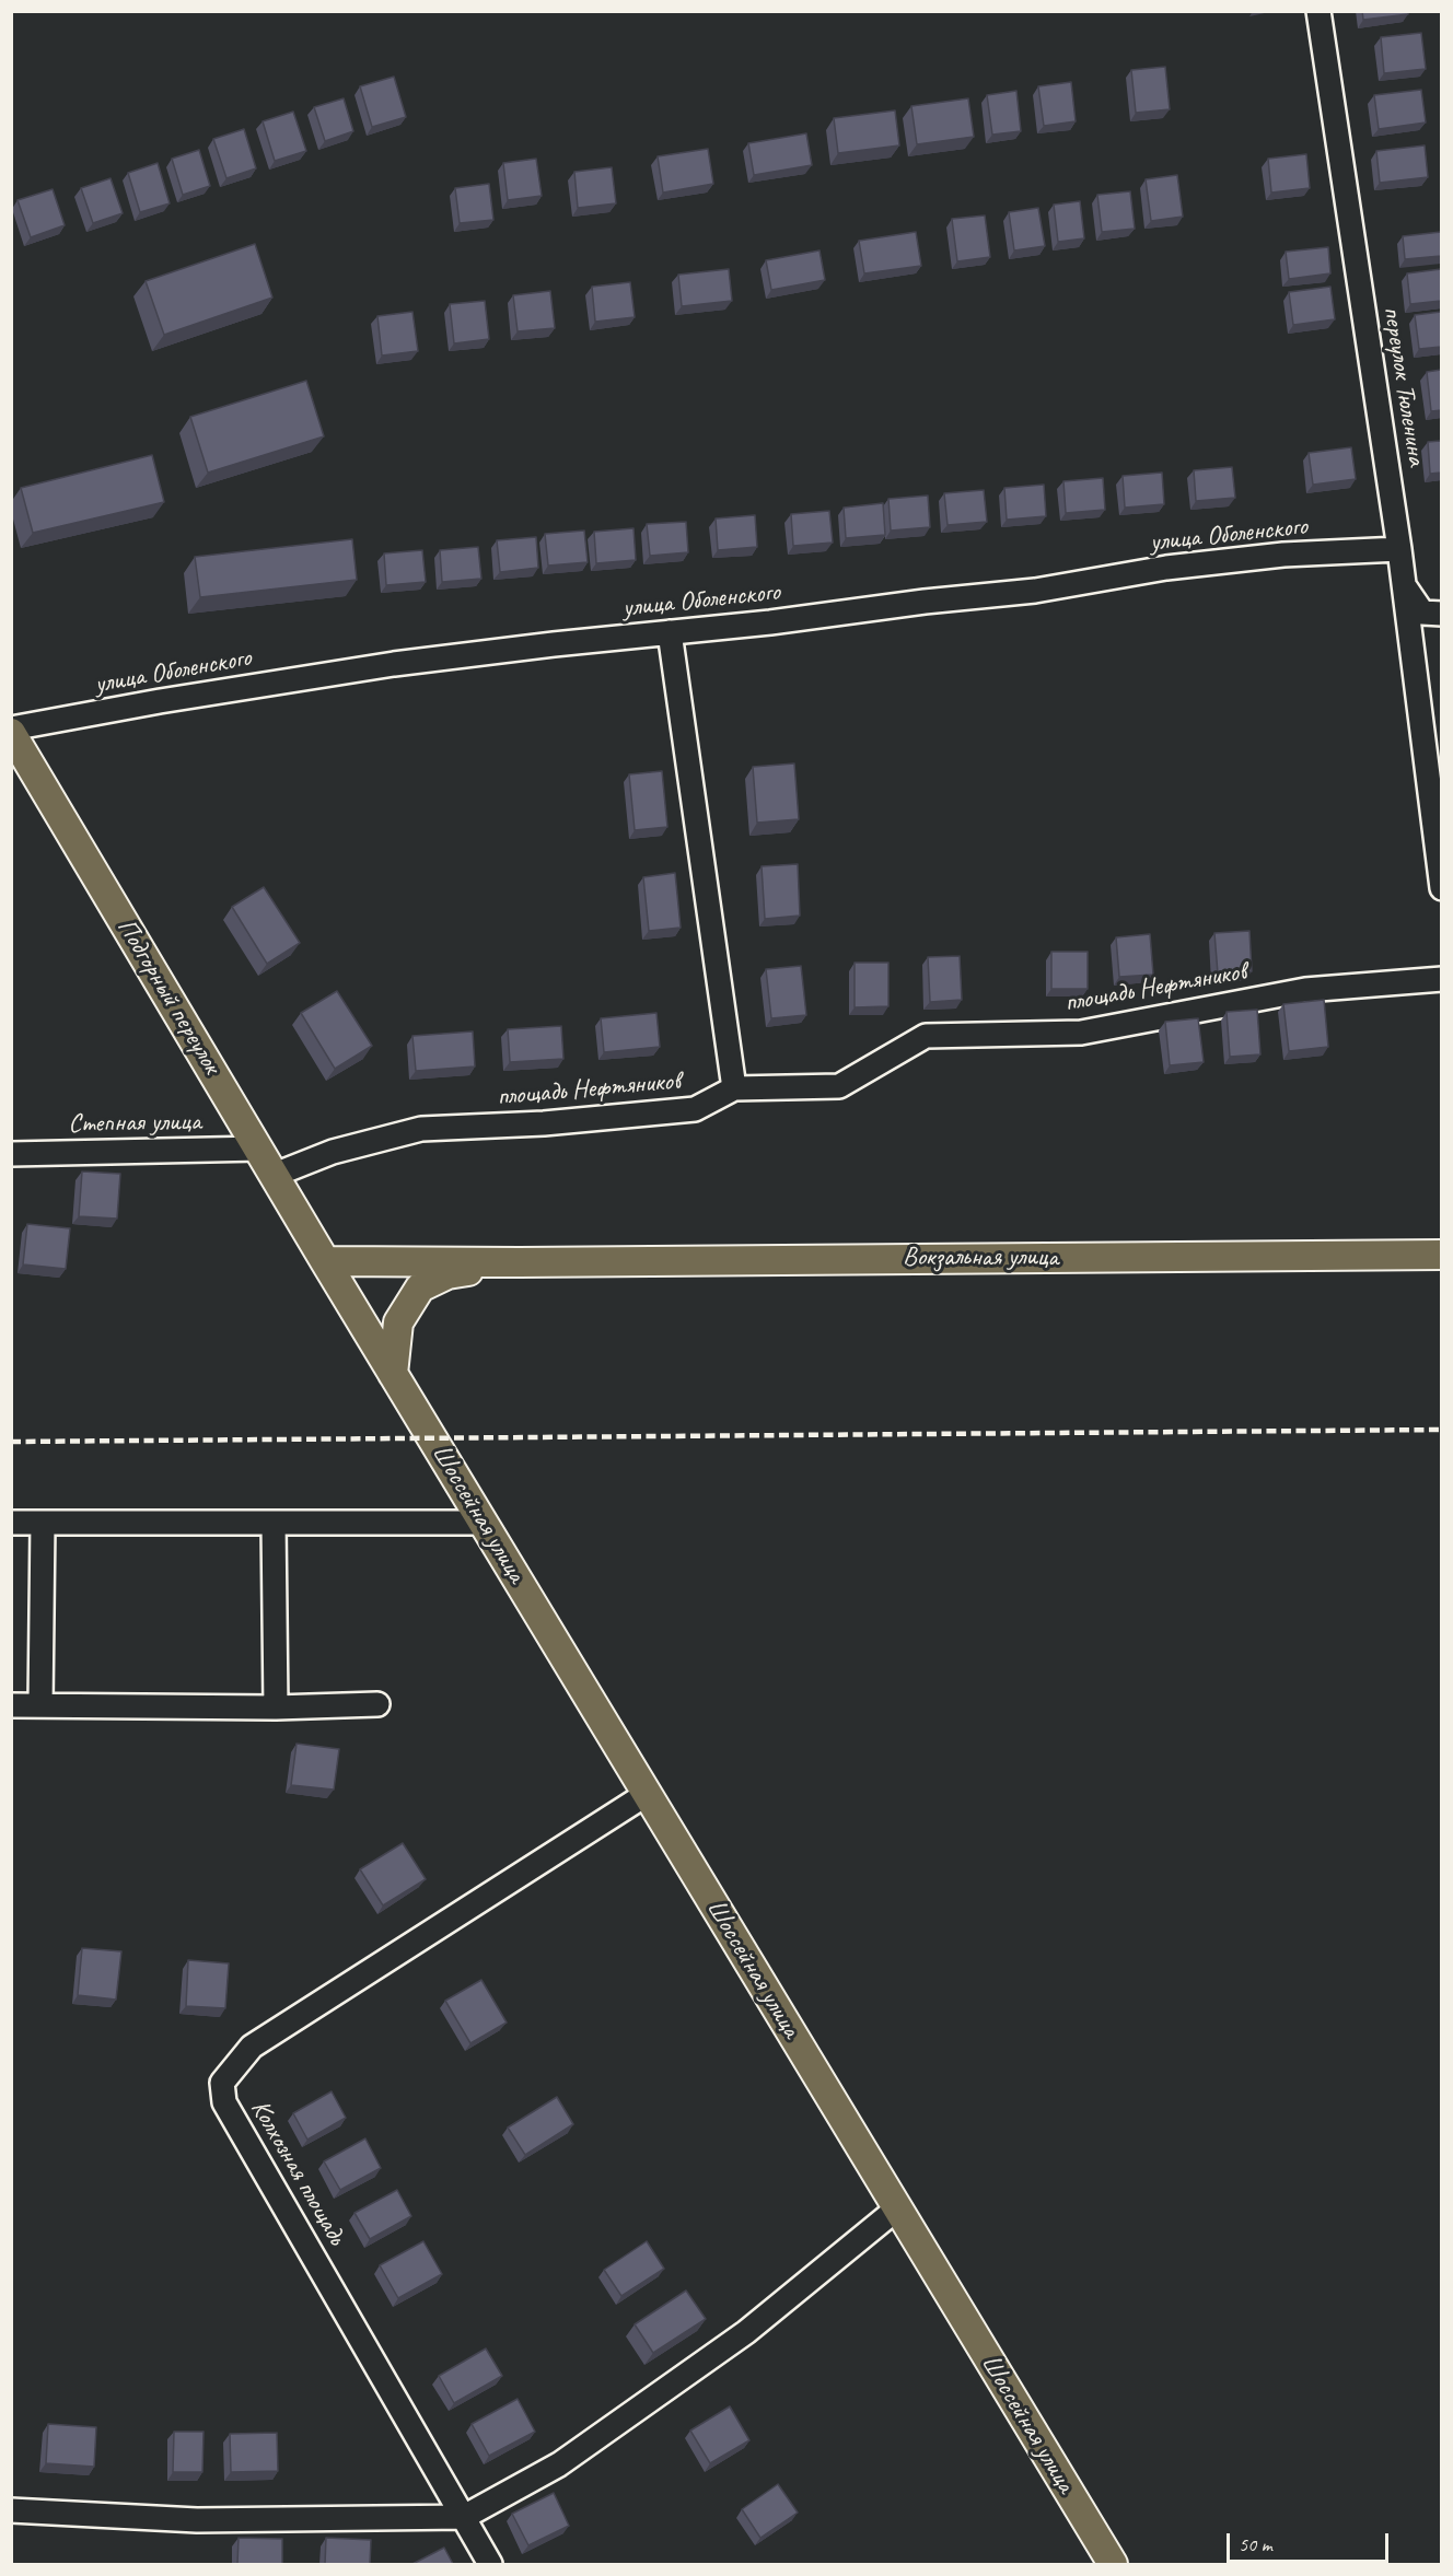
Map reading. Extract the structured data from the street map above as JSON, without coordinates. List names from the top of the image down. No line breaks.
{"streets":{"main road":["Подгорный переулок","Вокзальная улица","Шоссейная улица"],"street":["переулок Тюленина","улица Оболенского","площадь Нефтяников","Степная улица","Колхозная площадь"]},"crossings":[["переулок Тюленина","улица Оболенского"],["улица Оболенского","Подгорный переулок"],["площадь Нефтяников","Подгорный переулок"],["Подгорный переулок","Степная улица"],["Подгорный переулок","Шоссейная улица"],["Шоссейная улица","Колхозная площадь"]],"scale_bar":"50 m"}
